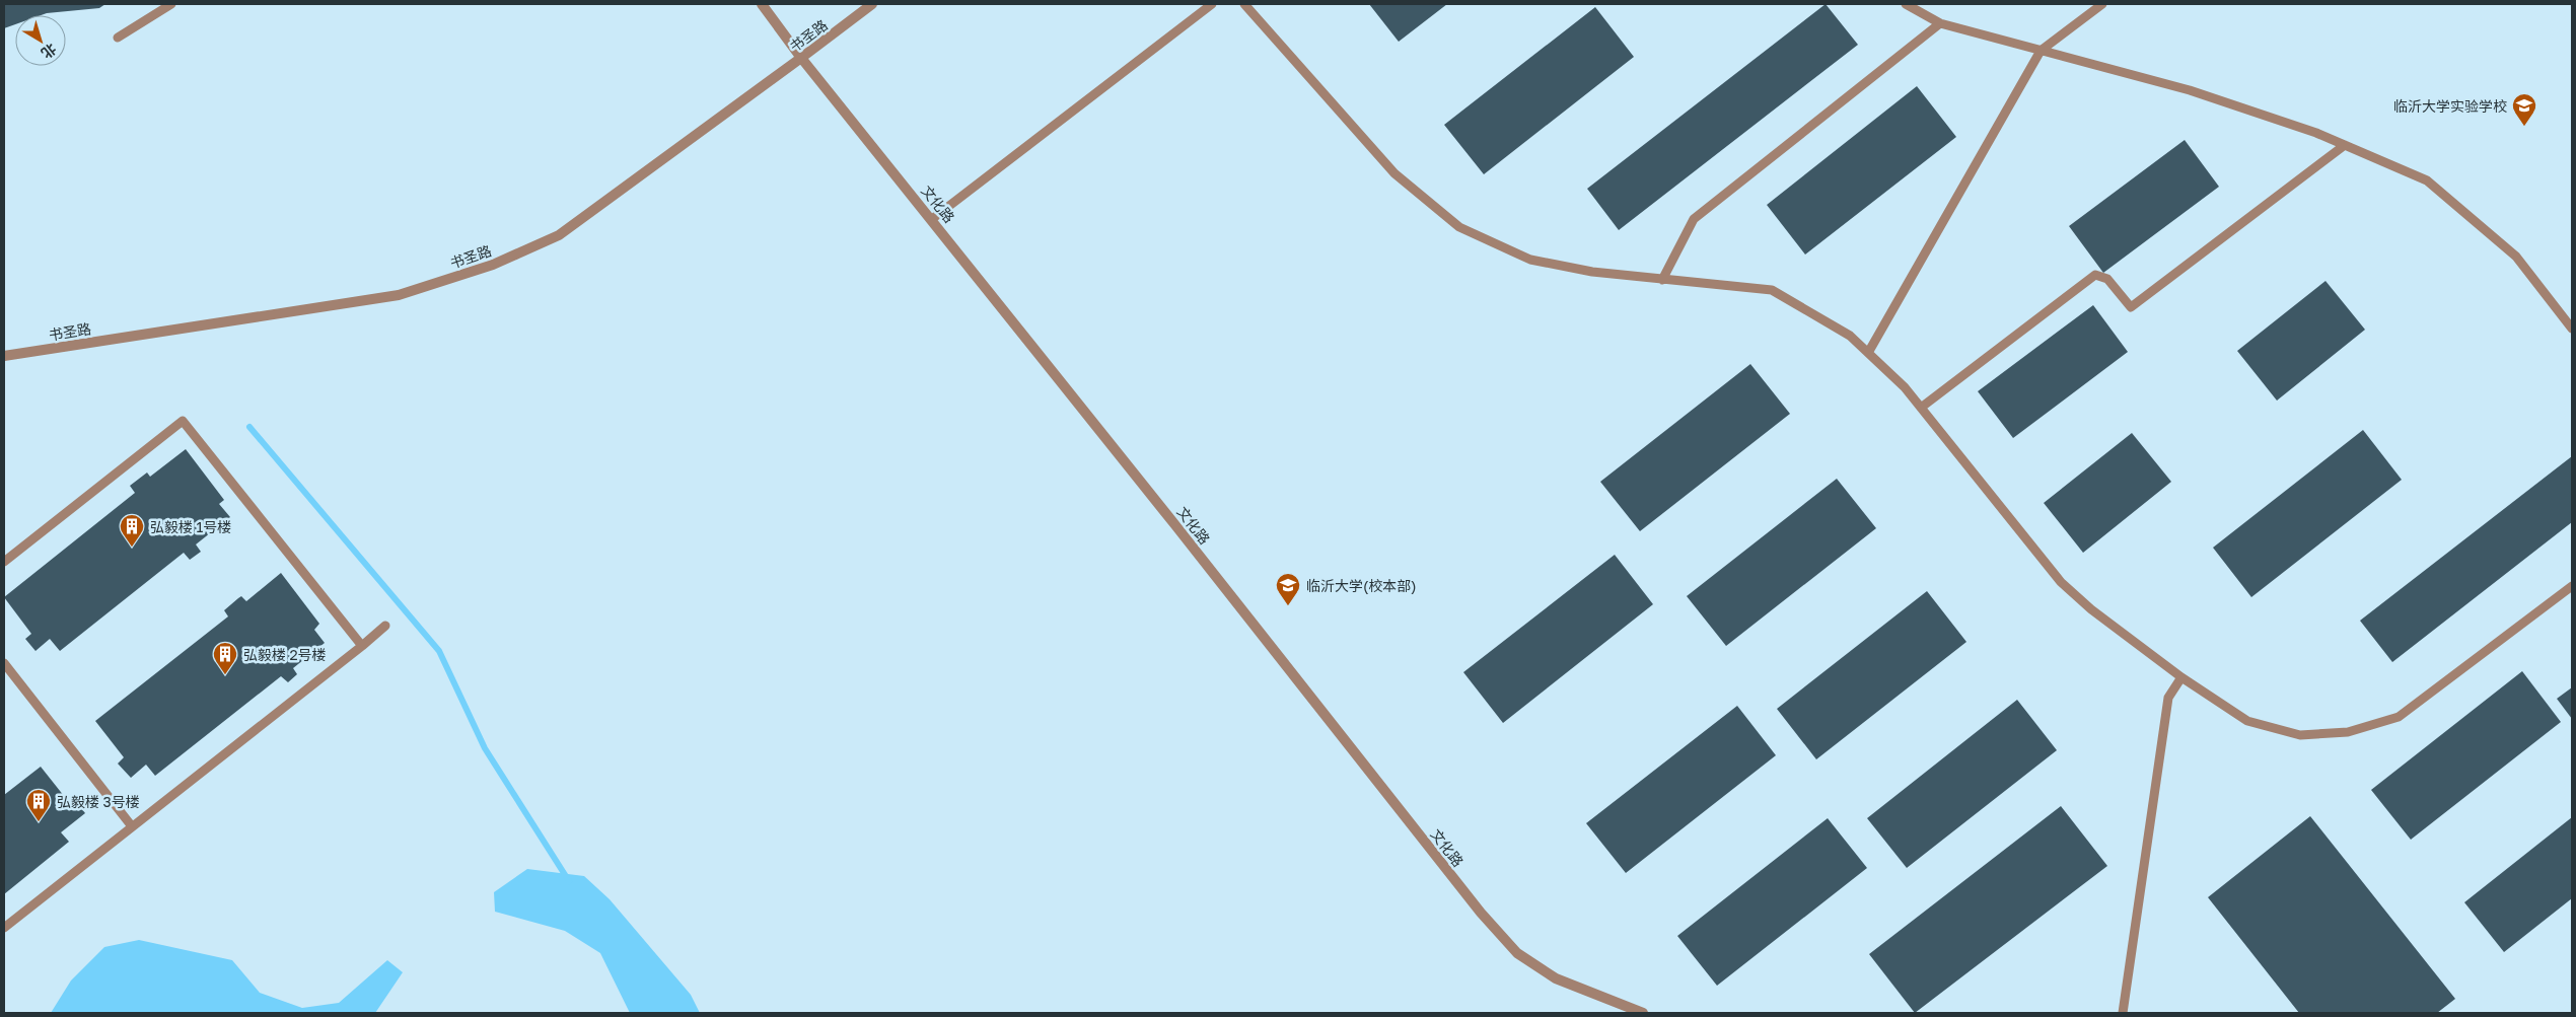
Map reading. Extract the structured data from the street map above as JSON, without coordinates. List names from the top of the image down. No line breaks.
{"streets":{"street":["书圣路","文化路"]},"crossings":[["书圣路","文化路"]],"places":{"school or university":["临沂大学实验学校","临沂大学(校本部)"],"building":["弘毅楼 1号楼","弘毅楼 2号楼","弘毅楼 3号楼"]},"north":"bottom right"}
